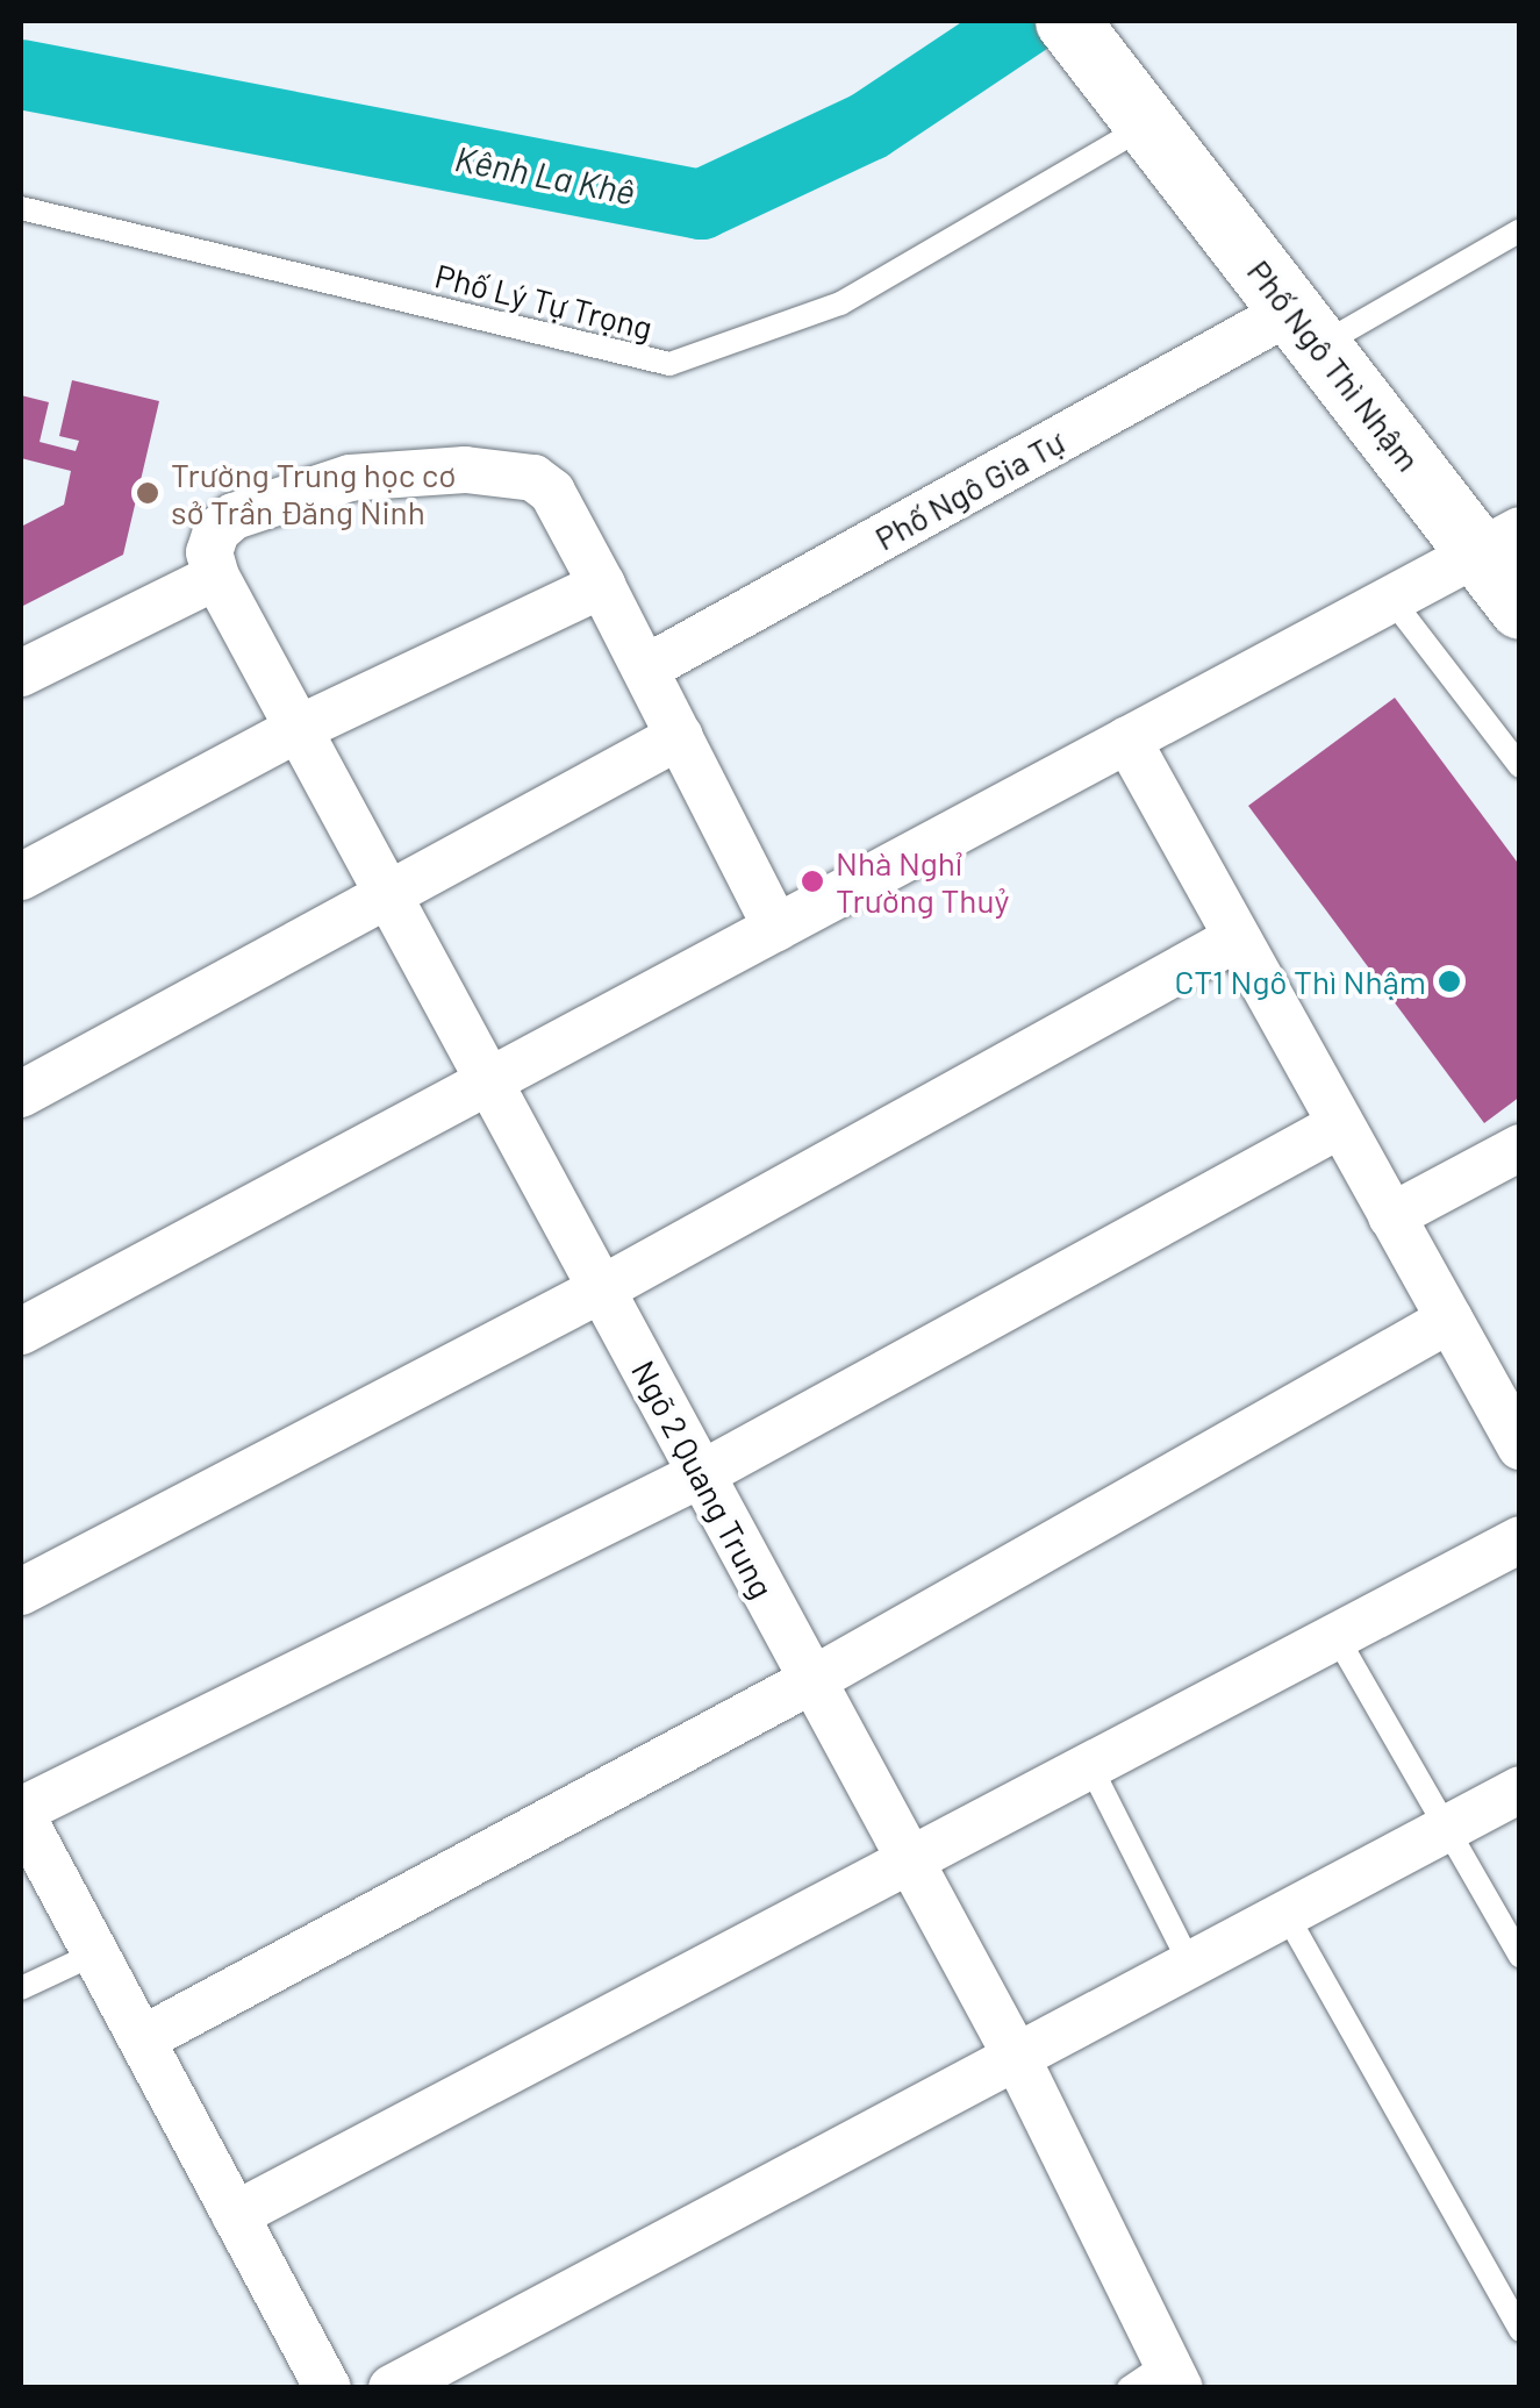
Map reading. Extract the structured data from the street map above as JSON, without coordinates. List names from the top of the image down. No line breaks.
{"streets":{"main road":["Phố Ngô Thì Nhậm"],"street":["Phố Ngô Gia Tự","Ngõ 2 Quang Trung"],"lane":["Phố Lý Tự Trọng"]},"crossings":[["Phố Lý Tự Trọng","Phố Ngô Thì Nhậm"],["Phố Ngô Thì Nhậm","Phố Ngô Gia Tự"]],"water":["Kênh La Khê"],"places":["Trường Trung học cơ sở Trần Đăng Ninh","Nhà Nghỉ Trường Thuỷ","CT1 Ngô Thì Nhậm"]}
